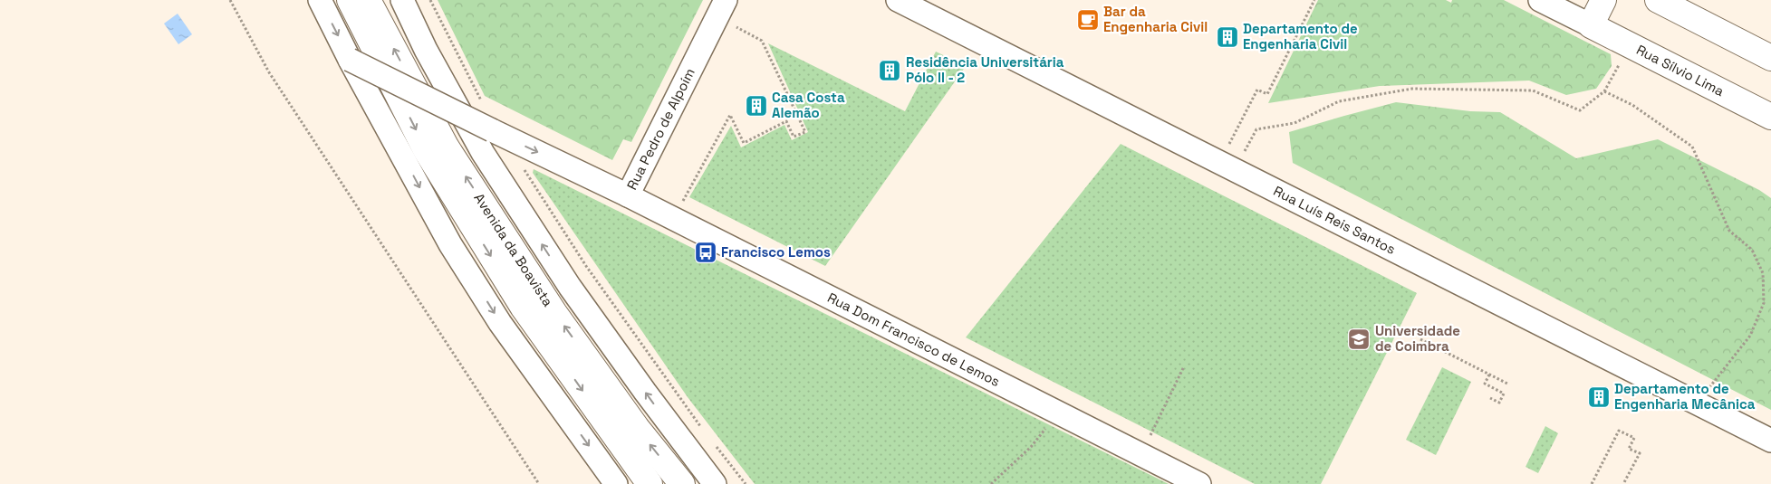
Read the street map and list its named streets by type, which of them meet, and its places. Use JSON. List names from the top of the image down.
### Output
{
  "streets": {
    "main road": ["Rua Sílvio Lima", "Avenida da Boavista"],
    "street": ["Rua Pedro de Alpoím", "Rua Luís Reis Santos", "Rua Dom Francisco de Lemos"]
  },
  "crossings": [
    ["Rua Pedro de Alpoím", "Rua Dom Francisco de Lemos"]
  ],
  "one_way": ["Rua Pedro de Alpoím"],
  "places": {
    "cafe": ["Bar da Engenharia Civil"],
    "building": [
      "Departamento de Engenharia Civil",
      "Residência Universitária Pólo II - 2",
      "Casa Costa Alemão",
      "Departamento de Engenharia Mecânica"
    ],
    "bus stop": ["Francisco Lemos"],
    "school or university": ["Universidade de Coimbra"]
  }
}
